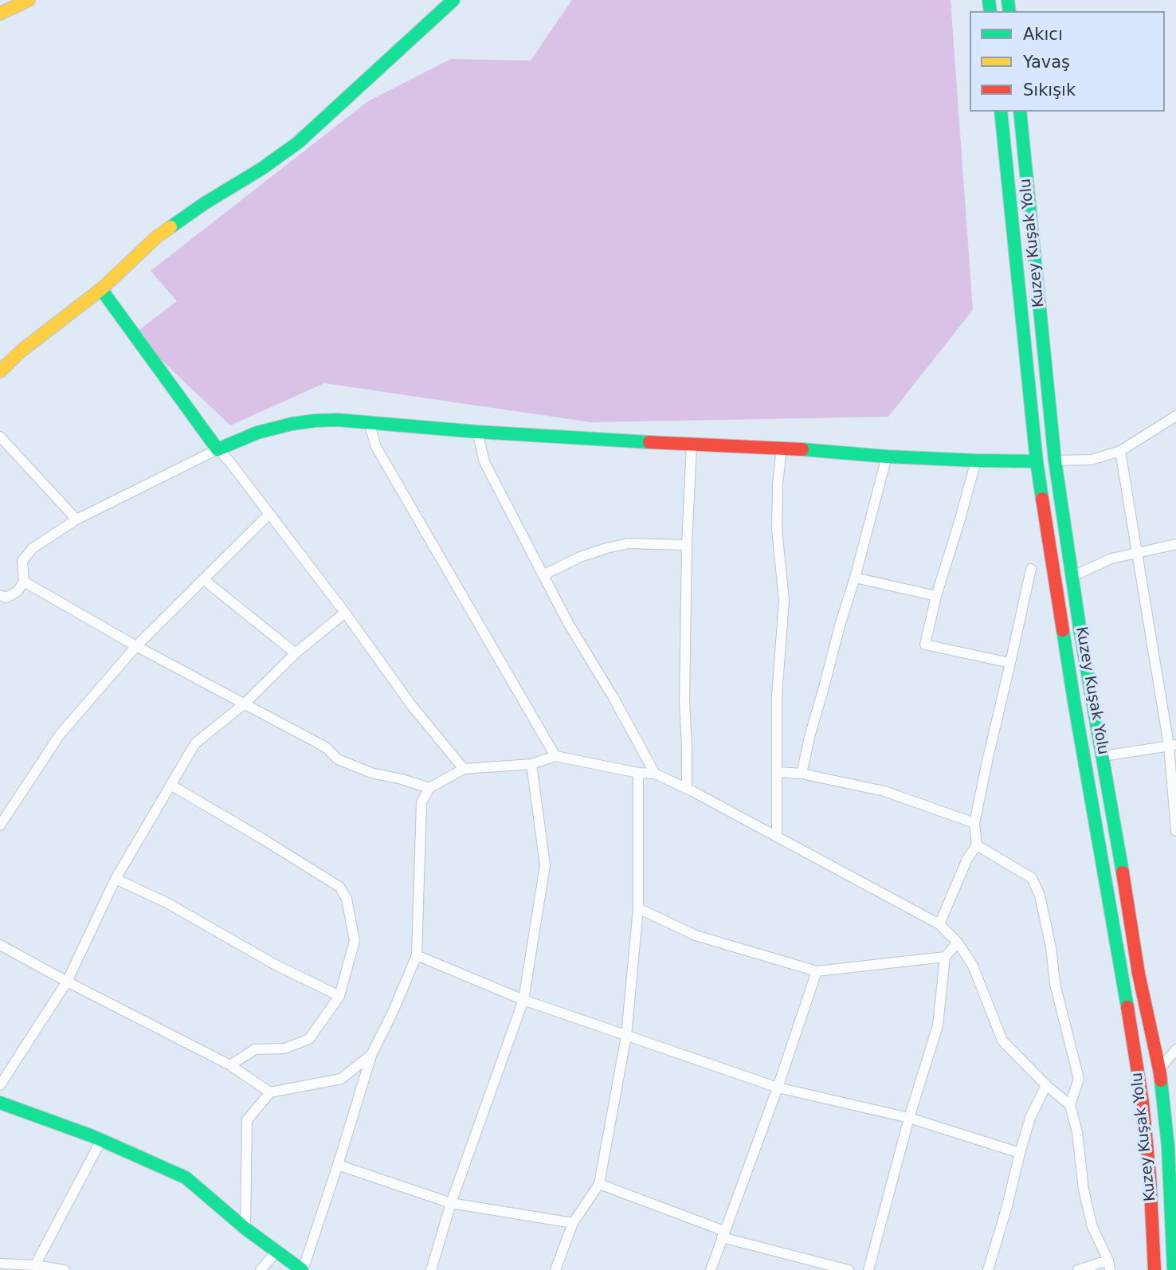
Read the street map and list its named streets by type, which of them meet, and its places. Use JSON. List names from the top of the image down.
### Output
{
  "streets": {
    "main road": ["Kuzey Kuşak Yolu"]
  },
  "legend": ["Akıcı", "Yavaş", "Sıkışık"]
}
